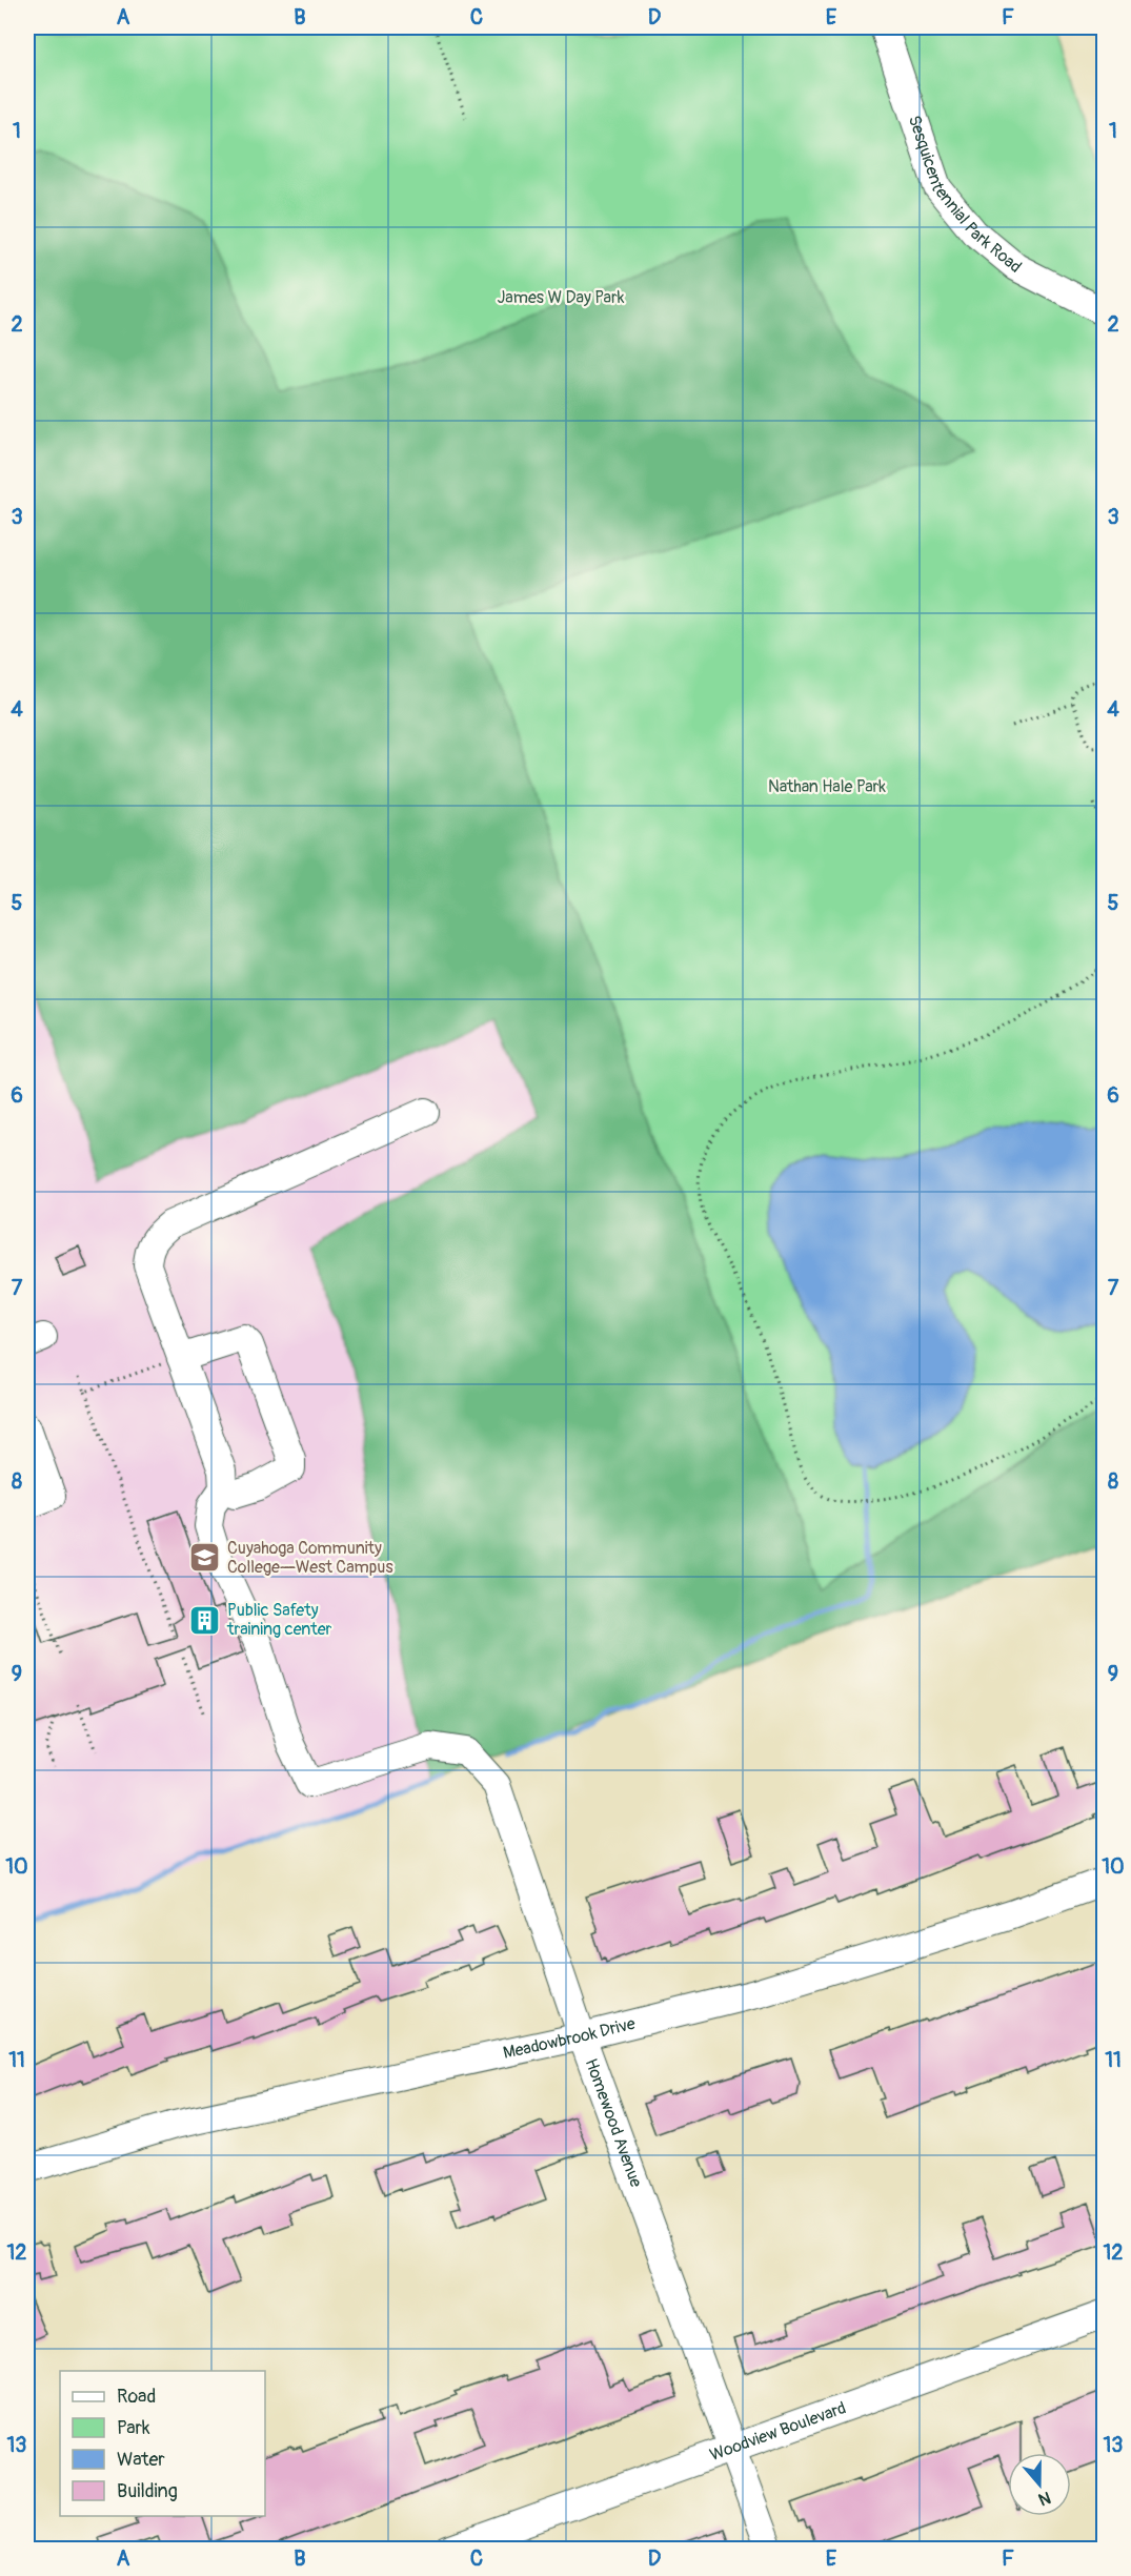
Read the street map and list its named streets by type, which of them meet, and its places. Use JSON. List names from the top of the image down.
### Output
{
  "streets": {
    "street": [
      "Sesquicentennial Park Road",
      "Meadowbrook Drive",
      "Homewood Avenue",
      "Woodview Boulevard"
    ]
  },
  "crossings": [
    ["Meadowbrook Drive", "Homewood Avenue"],
    ["Homewood Avenue", "Woodview Boulevard"]
  ],
  "parks": ["James W Day Park", "Nathan Hale Park"],
  "places": {
    "school or university": ["Cuyahoga Community College—West Campus"],
    "building": ["Public Safety training center"]
  },
  "legend": [
    "Road",
    "Park",
    "Water",
    "Building"
  ],
  "north": "bottom",
  "grid": {
    "columns": [
      "A",
      "B",
      "C",
      "D",
      "E",
      "F"
    ],
    "rows": [
      "1",
      "2",
      "3",
      "4",
      "5",
      "6",
      "7",
      "8",
      "9",
      "10",
      "11",
      "12",
      "13"
    ]
  }
}
